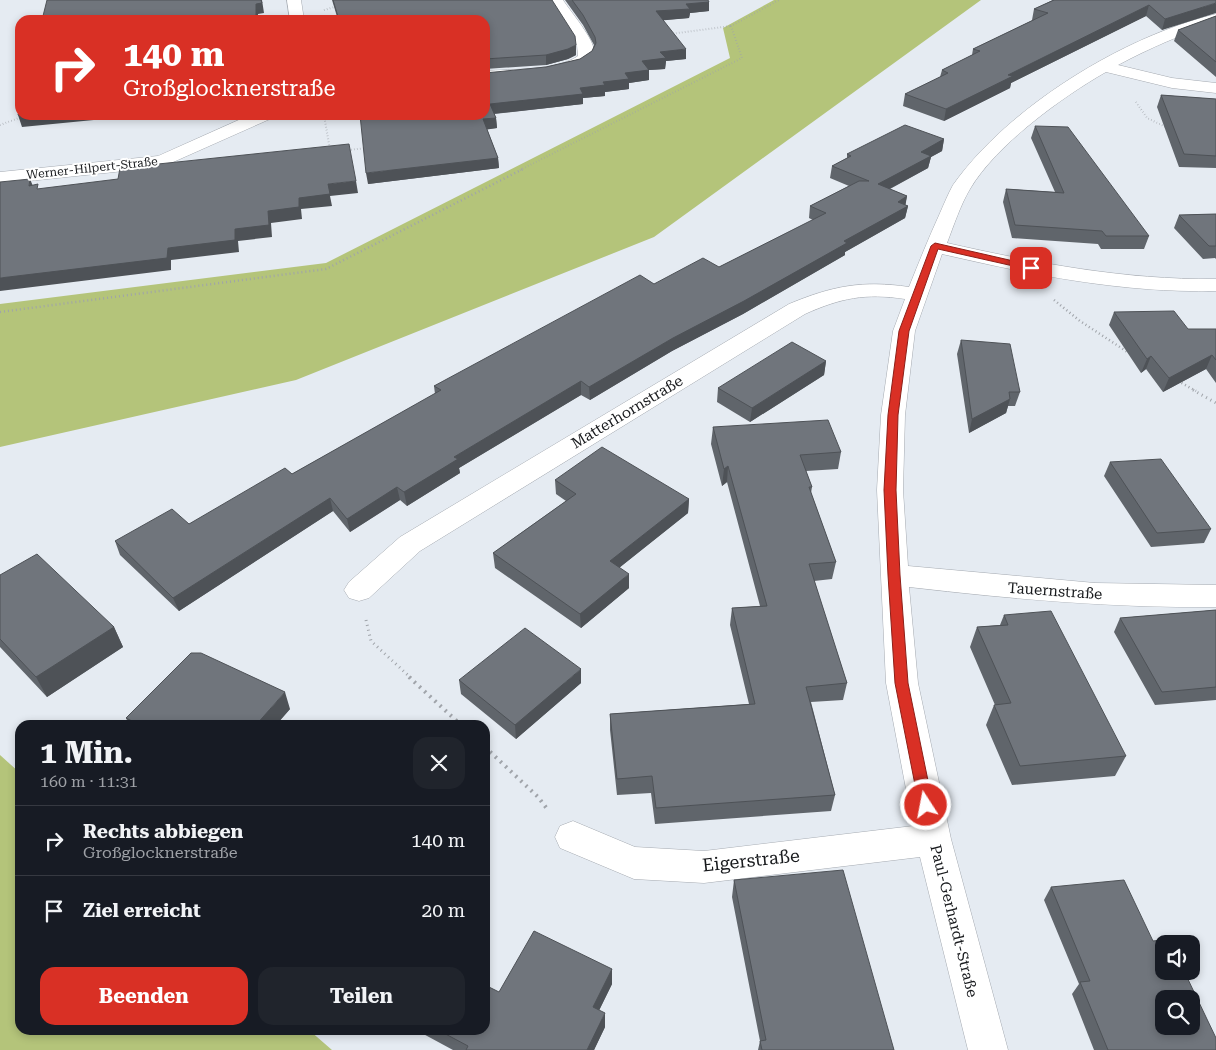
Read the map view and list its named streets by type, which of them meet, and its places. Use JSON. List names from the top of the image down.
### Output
{
  "streets": {
    "street": [
      "Werner-Hilpert-Straße",
      "Matterhornstraße",
      "Tauernstraße",
      "Eigerstraße",
      "Paul-Gerhardt-Straße"
    ]
  },
  "crossings": [
    ["Matterhornstraße", "Paul-Gerhardt-Straße"],
    ["Tauernstraße", "Paul-Gerhardt-Straße"],
    ["Eigerstraße", "Paul-Gerhardt-Straße"]
  ],
  "page": {
    "turn": ["140 m", "Großglocknerstraße"],
    "heading": ["1 Min.", "160 m · 11:31"],
    "list": [
      {
        "name": "Rechts abbiegen",
        "note": "Großglocknerstraße",
        "value": "140 m"
      },
      {
        "name": "Ziel erreicht",
        "value": "20 m"
      }
    ],
    "buttons": ["Beenden", "Teilen"]
  }
}
